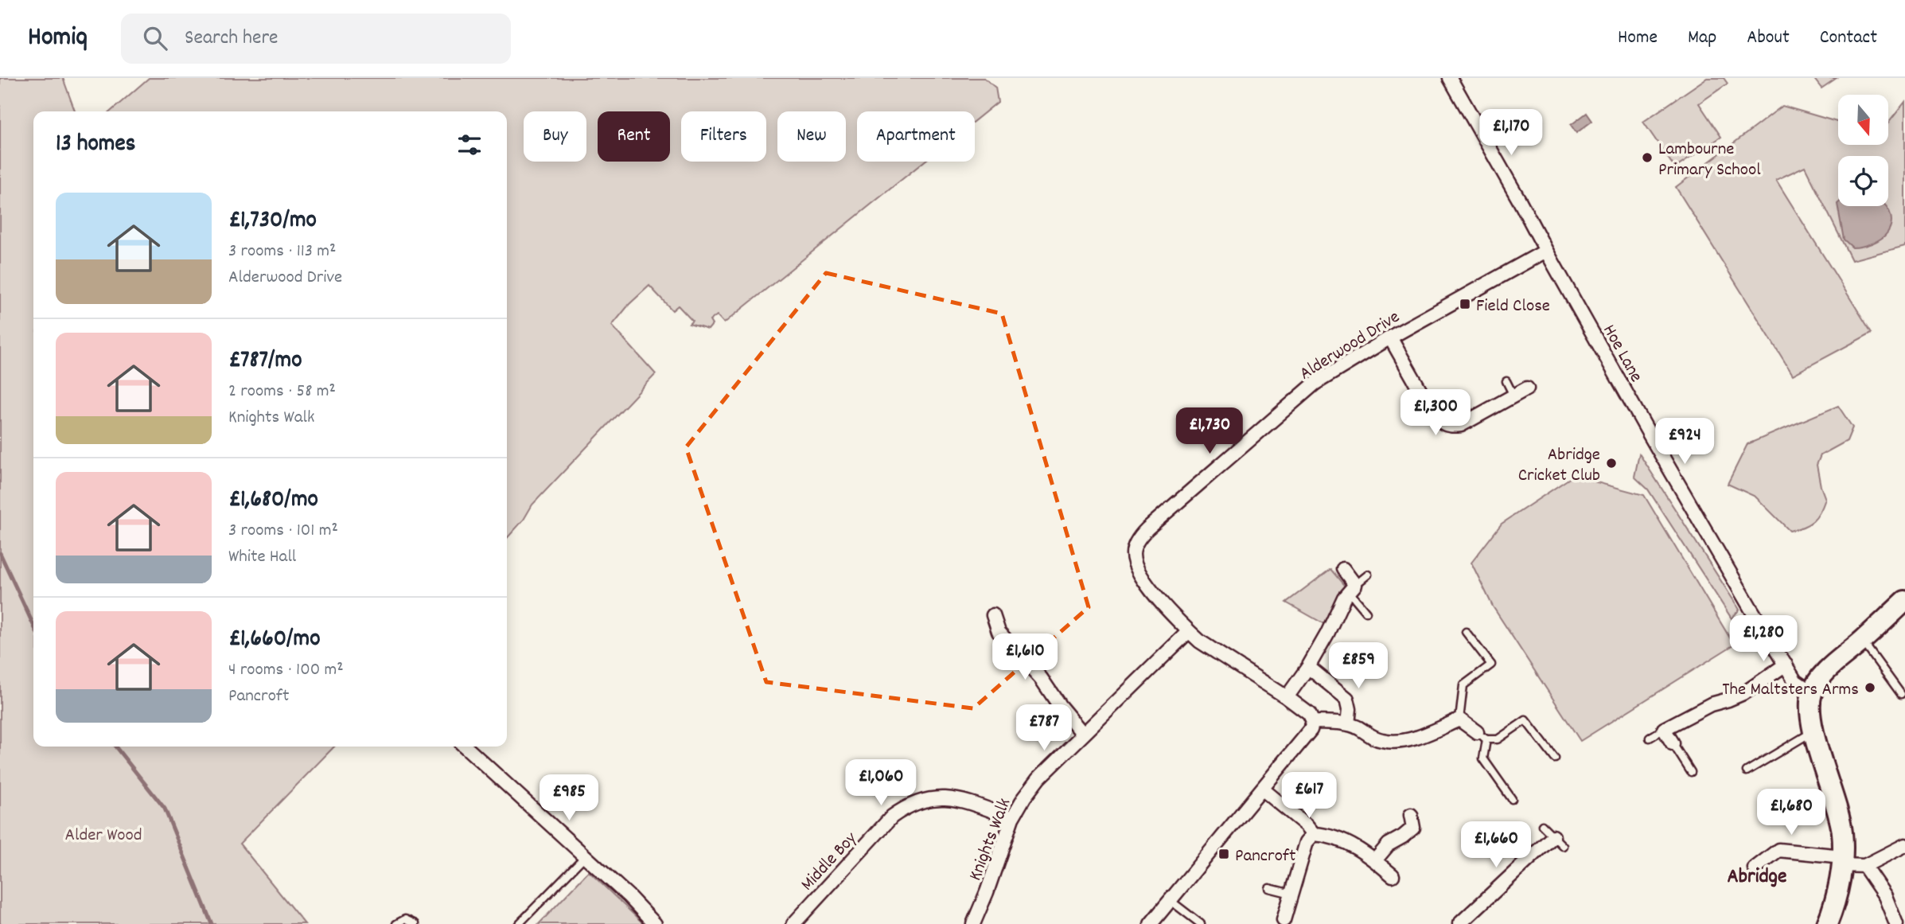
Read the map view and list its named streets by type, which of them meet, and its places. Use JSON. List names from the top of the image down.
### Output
{
  "streets": {
    "street": [
      "Alderwood Drive",
      "Hoe Lane",
      "Knights Walk",
      "Middle Boy"
    ]
  },
  "crossings": [
    ["Alderwood Drive", "Hoe Lane"],
    ["Alderwood Drive", "Knights Walk"],
    ["Knights Walk", "Middle Boy"]
  ],
  "districts": ["Abridge"],
  "parks": ["Alder Wood"],
  "places": {
    "other": ["Lambourne Primary School", "Abridge Cricket Club", "The Maltsters Arms"],
    "transit": ["Field Close", "Pancroft"]
  },
  "north": "bottom",
  "page": {
    "header": "Homiq",
    "search": "Search here",
    "nav": [
      "Home",
      "Map",
      "About",
      "Contact"
    ],
    "price": [
      "£1,170",
      "£1,300",
      "£1,730",
      "£924",
      "£1,280",
      "£1,610",
      "£859",
      "£787",
      "£1,060",
      "£617",
      "£985",
      "£1,680",
      "£1,660"
    ],
    "chip": [
      "Buy",
      "Rent",
      "Filters",
      "New",
      "Apartment"
    ],
    "heading": "13 homes",
    "list": [
      {
        "name": "£1,730/mo",
        "note": "3 rooms · 113 m² · Alderwood Drive"
      },
      {
        "name": "£787/mo",
        "note": "2 rooms · 58 m² · Knights Walk"
      },
      {
        "name": "£1,680/mo",
        "note": "3 rooms · 101 m² · White Hall"
      },
      {
        "name": "£1,660/mo",
        "note": "4 rooms · 100 m² · Pancroft"
      }
    ]
  }
}
